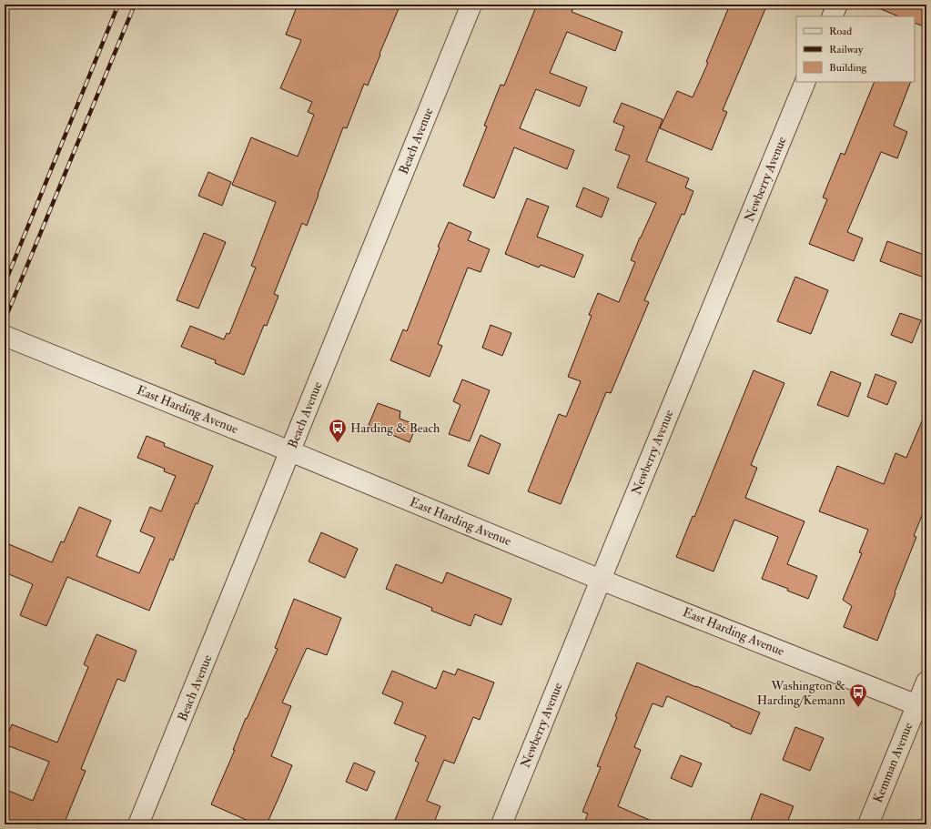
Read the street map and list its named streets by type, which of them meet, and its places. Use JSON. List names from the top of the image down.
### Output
{
  "streets": {
    "street": [
      "Beach Avenue",
      "Newberry Avenue",
      "East Harding Avenue",
      "Kemman Avenue"
    ]
  },
  "crossings": [
    ["Beach Avenue", "East Harding Avenue"],
    ["Newberry Avenue", "East Harding Avenue"],
    ["East Harding Avenue", "Kemman Avenue"]
  ],
  "places": {
    "bus stop": ["Harding & Beach", "Washington & Harding/Kemann"]
  },
  "legend": ["Road", "Railway", "Building"]
}
